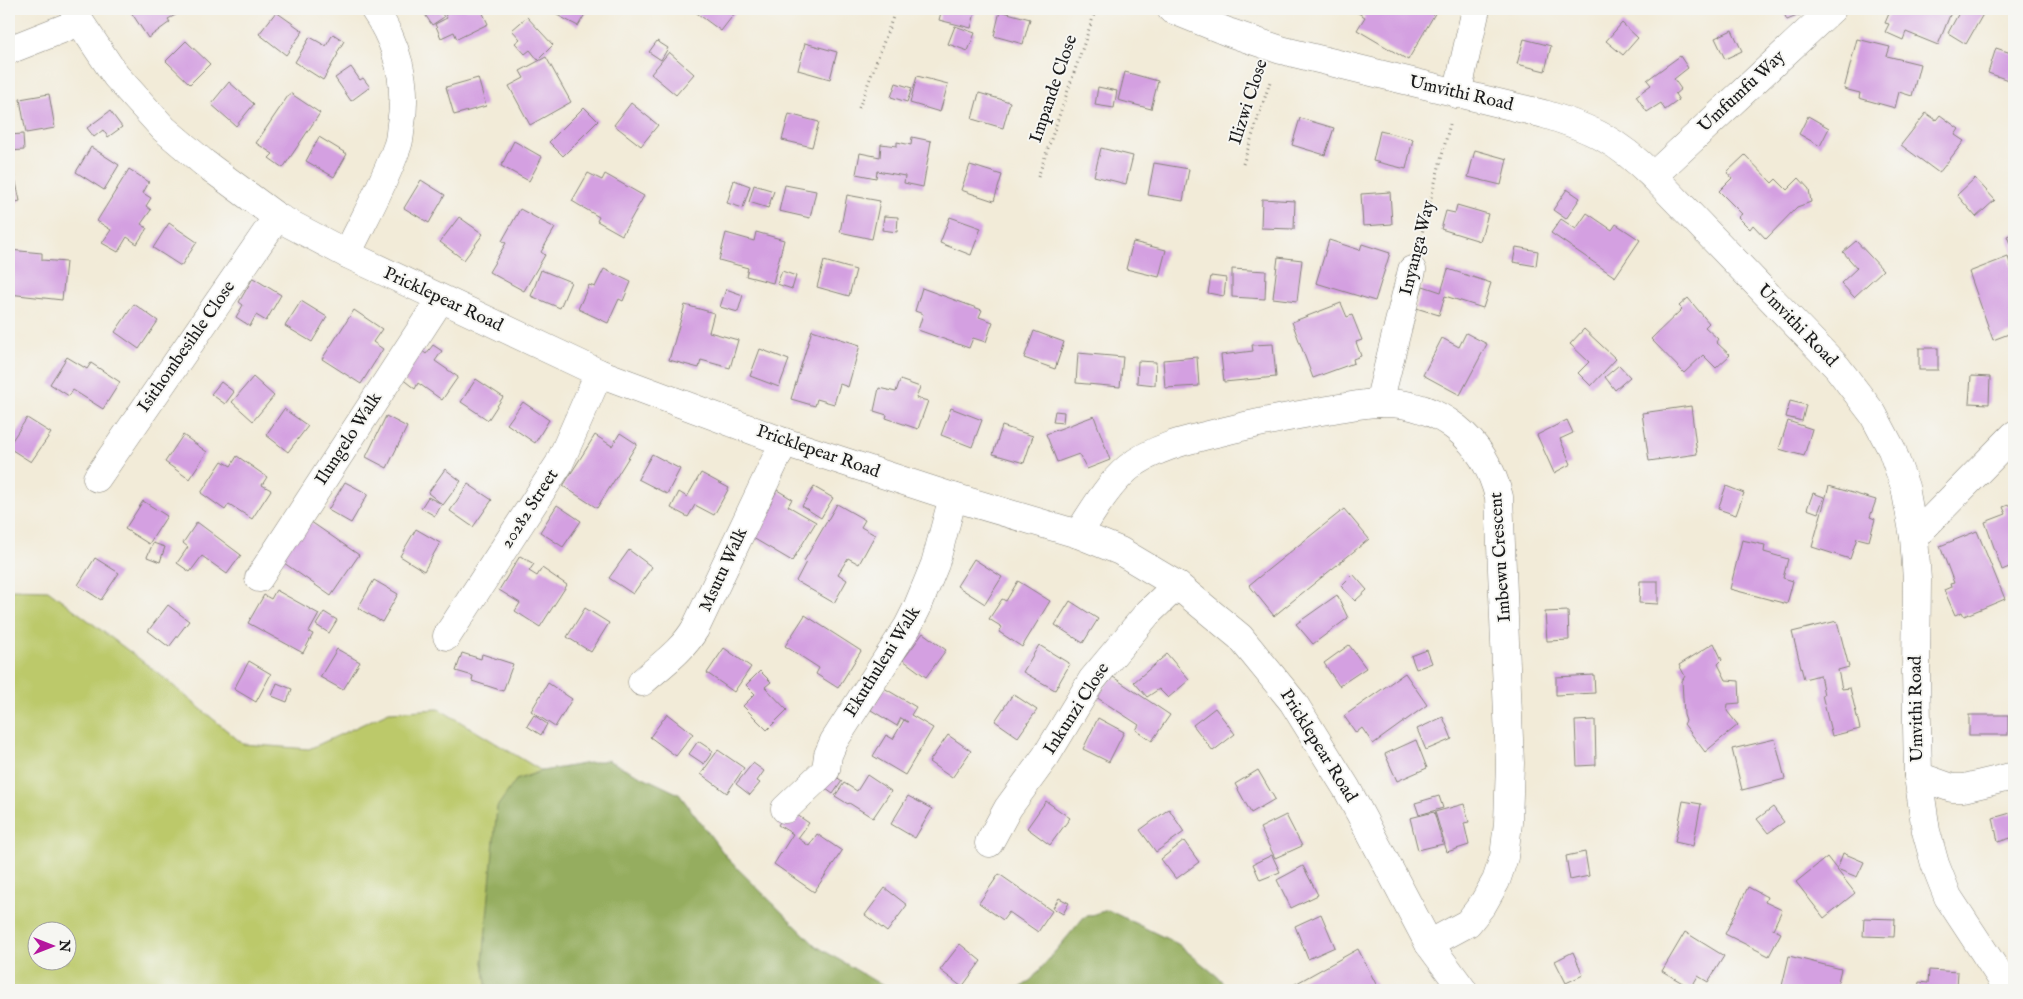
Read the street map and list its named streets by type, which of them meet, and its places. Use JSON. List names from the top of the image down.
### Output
{
  "streets": {
    "street": [
      "Umfumfu Way",
      "Umvithi Road",
      "Inyanga Way",
      "Pricklepear Road",
      "Isithombesihle Close",
      "Ilungelo Walk",
      "20282 Street",
      "Imbewu Crescent",
      "Msutu Walk",
      "Ekuthuleni Walk",
      "Inkunzi Close"
    ],
    "path": ["Impande Close", "Ilizwi Close"]
  },
  "crossings": [
    ["Umfumfu Way", "Umvithi Road"],
    ["Umvithi Road", "Ilizwi Close"],
    ["Umvithi Road", "Inyanga Way"],
    ["Inyanga Way", "Imbewu Crescent"],
    ["Pricklepear Road", "Isithombesihle Close"],
    ["Pricklepear Road", "Ilungelo Walk"],
    ["Pricklepear Road", "20282 Street"],
    ["Pricklepear Road", "Imbewu Crescent"],
    ["Pricklepear Road", "Msutu Walk"],
    ["Pricklepear Road", "Ekuthuleni Walk"],
    ["Pricklepear Road", "Inkunzi Close"]
  ],
  "north": "right"
}
